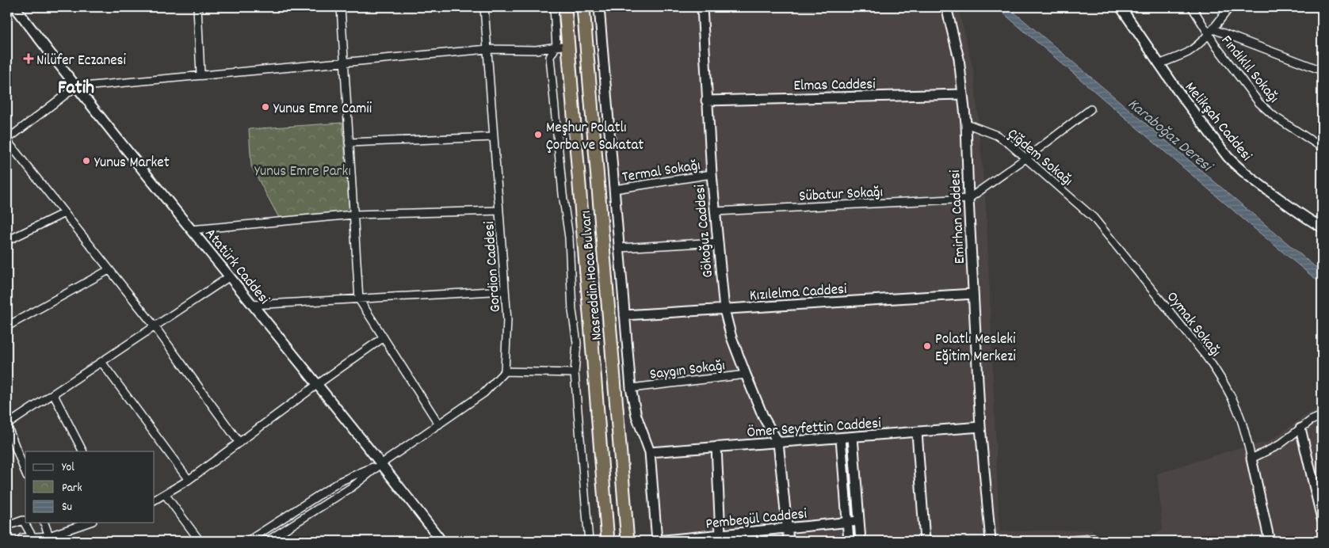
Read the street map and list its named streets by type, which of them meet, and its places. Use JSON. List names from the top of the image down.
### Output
{
  "streets": {
    "highway": ["Nasreddin Hoca Bulvarı"],
    "street": [
      "Fındıklıl Sokağı",
      "Elmas Caddesi",
      "Melikşah Caddesi",
      "Çiğdem Sokağı",
      "Termal Sokağı",
      "Sübatur Sokağı",
      "Emirhan Caddesi",
      "Gökoğuz Caddesi",
      "Atatürk Caddesi",
      "Gordion Caddesi",
      "Kızılelma Caddesi",
      "Oymak Sokağı",
      "Saygın Sokağı",
      "Ömer Seyfettin Caddesi",
      "Pembegül Caddesi"
    ]
  },
  "crossings": [
    ["Elmas Caddesi", "Emirhan Caddesi"],
    ["Elmas Caddesi", "Gökoğuz Caddesi"],
    ["Çiğdem Sokağı", "Emirhan Caddesi"],
    ["Çiğdem Sokağı", "Oymak Sokağı"],
    ["Termal Sokağı", "Gökoğuz Caddesi"],
    ["Sübatur Sokağı", "Emirhan Caddesi"],
    ["Sübatur Sokağı", "Gökoğuz Caddesi"],
    ["Emirhan Caddesi", "Kızılelma Caddesi"],
    ["Emirhan Caddesi", "Ömer Seyfettin Caddesi"],
    ["Gökoğuz Caddesi", "Kızılelma Caddesi"],
    ["Gökoğuz Caddesi", "Saygın Sokağı"],
    ["Gökoğuz Caddesi", "Ömer Seyfettin Caddesi"]
  ],
  "districts": ["Fatih"],
  "water": ["Karaboğaz Deresi"],
  "parks": ["Yunus Emre Parkı"],
  "places": {
    "health": ["Nilüfer Eczanesi"],
    "other": [
      "Yunus Emre Camii",
      "Meşhur Polatlı Çorba ve Sakatat",
      "Yunus Market",
      "Polatlı Mesleki Eğitim Merkezi"
    ]
  },
  "legend": ["Yol", "Park", "Su"]
}
